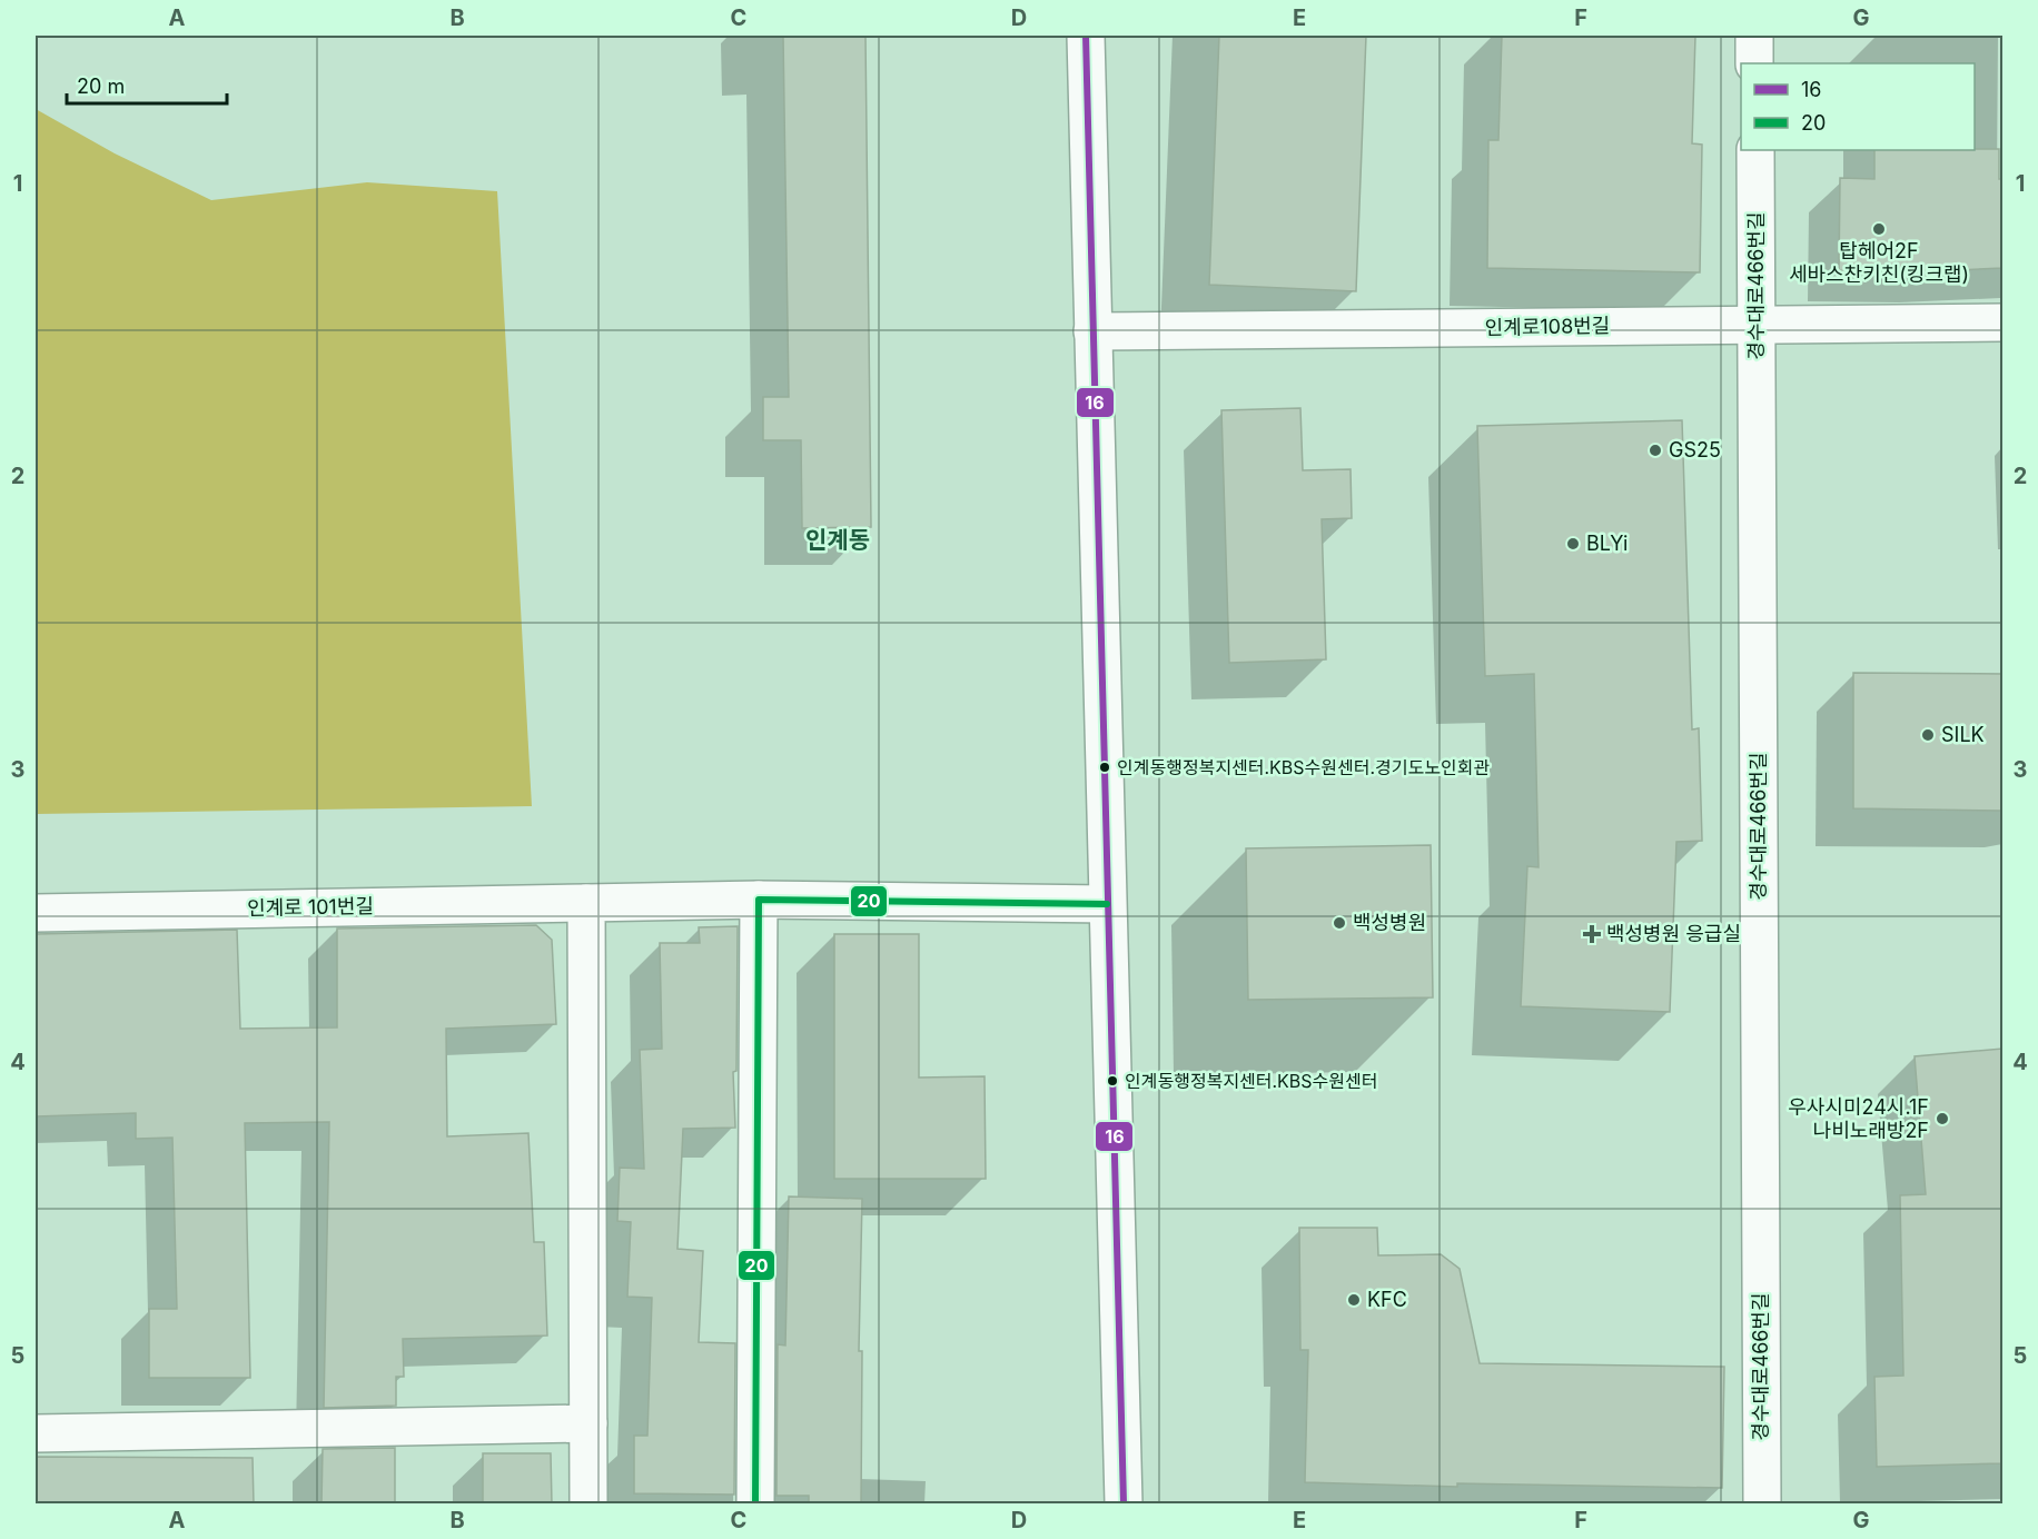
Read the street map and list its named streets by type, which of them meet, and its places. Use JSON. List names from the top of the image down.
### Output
{
  "streets": {
    "street": ["경수대로466번길", "인계로108번길", "인계로 101번길"]
  },
  "crossings": [
    ["경수대로466번길", "인계로108번길"]
  ],
  "districts": ["인계동"],
  "places": {
    "other": [
      "탑헤어2F 세바스찬키친(킹크랩)",
      "GS25",
      "BLYi",
      "SILK",
      "인계동행정복지센터.KBS수원센터.경기도노인회관",
      "백성병원",
      "인계동행정복지센터.KBS수원센터",
      "우사시미24시.1F 나비노래방2F",
      "KFC"
    ],
    "health": ["백성병원 응급실"]
  },
  "lines": ["transit line 16", "transit line 20"],
  "legend": ["16", "20"],
  "scale_bar": "20 m",
  "grid": {
    "columns": [
      "A",
      "B",
      "C",
      "D",
      "E",
      "F",
      "G"
    ],
    "rows": [
      "1",
      "2",
      "3",
      "4",
      "5"
    ]
  }
}
